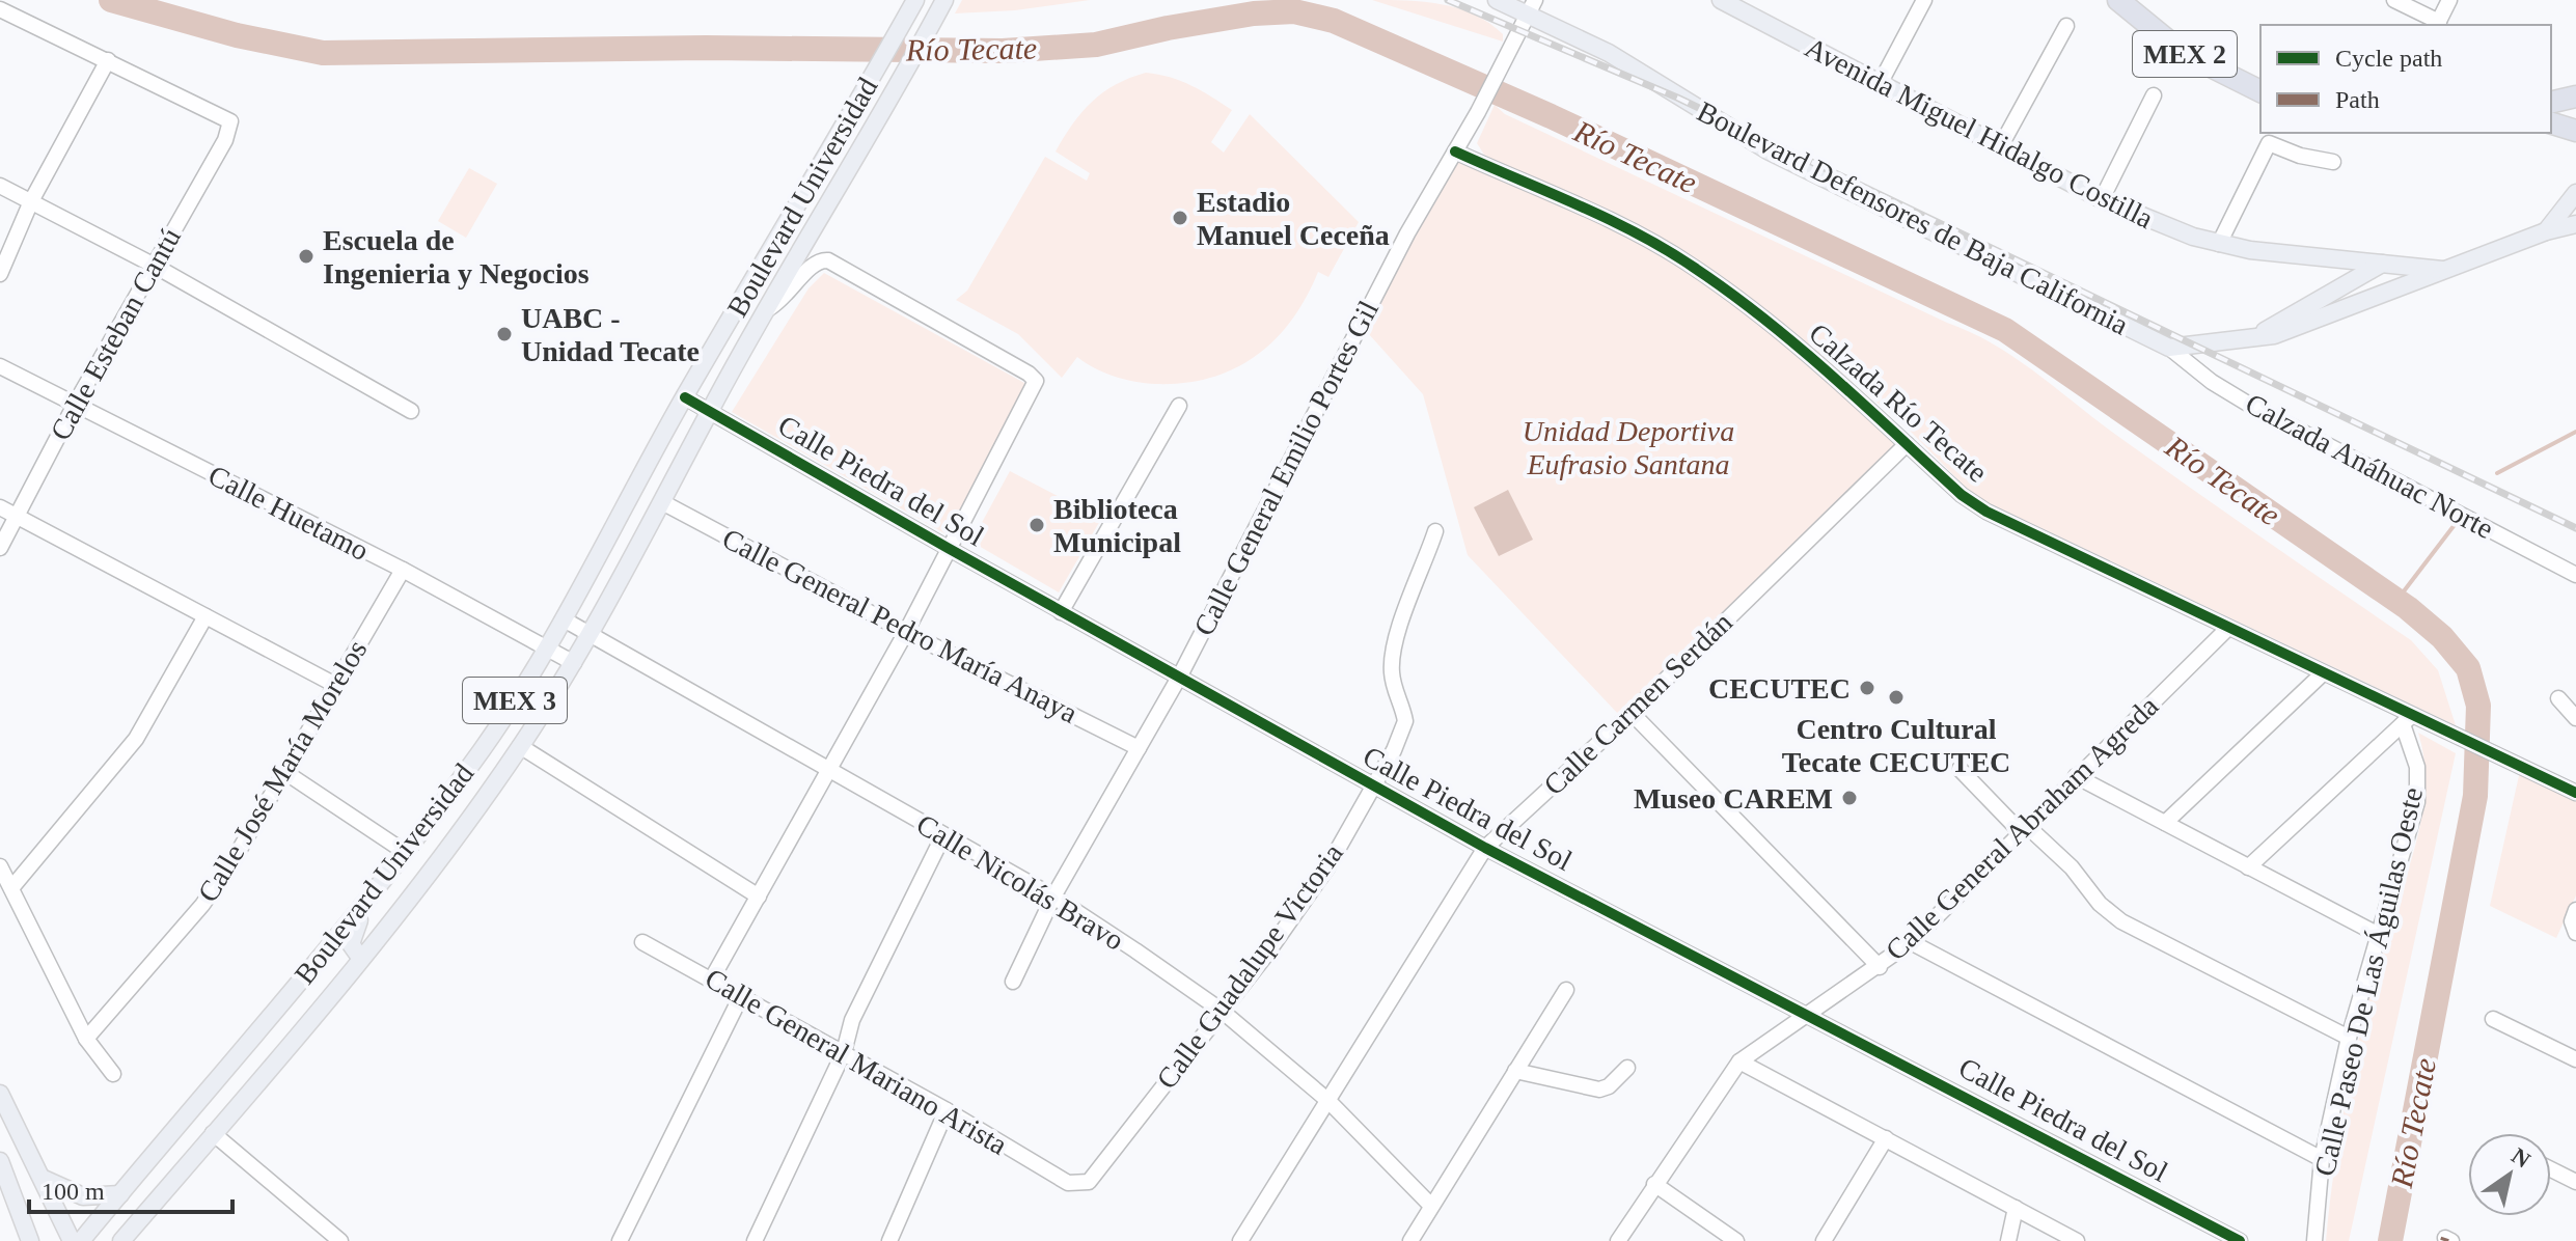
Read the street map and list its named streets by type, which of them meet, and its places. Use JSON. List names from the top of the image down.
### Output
{
  "streets": {
    "highway": ["MEX 2"],
    "main road": [
      "Avenida Miguel Hidalgo Costilla",
      "Boulevard Universidad",
      "Boulevard Defensores de Baja California",
      "MEX 3"
    ],
    "street": [
      "Calle Esteban Cantú",
      "Calzada Río Tecate",
      "Calzada Anáhuac Norte",
      "Calle General Emilio Portes Gil",
      "Calle Piedra del Sol",
      "Calle Huetamo",
      "Calle General Pedro María Anaya",
      "Calle Carmen Serdán",
      "Calle José María Morelos",
      "Calle General Abraham Agreda",
      "Calle Nicolás Bravo",
      "Calle Guadalupe Victoria",
      "Calle Paseo De Las Águilas Oeste",
      "Calle General Mariano Arista"
    ]
  },
  "crossings": [
    ["Avenida Miguel Hidalgo Costilla", "Boulevard Defensores de Baja California"],
    ["Boulevard Universidad", "Calle Piedra del Sol"],
    ["Boulevard Universidad", "Calle Huetamo"],
    ["Boulevard Universidad", "Calle General Pedro María Anaya"],
    ["Boulevard Universidad", "Calle Nicolás Bravo"],
    ["Boulevard Defensores de Baja California", "Calzada Anáhuac Norte"],
    ["Boulevard Defensores de Baja California", "Calle General Emilio Portes Gil"],
    ["Calle Esteban Cantú", "Calle Huetamo"],
    ["Calzada Río Tecate", "Calle General Emilio Portes Gil"],
    ["Calzada Río Tecate", "Calle Carmen Serdán"],
    ["Calzada Río Tecate", "Calle General Abraham Agreda"],
    ["Calzada Río Tecate", "Calle Paseo De Las Águilas Oeste"],
    ["Calle General Emilio Portes Gil", "Calle Piedra del Sol"],
    ["Calle General Emilio Portes Gil", "Calle General Pedro María Anaya"],
    ["Calle General Emilio Portes Gil", "Calle Nicolás Bravo"],
    ["Calle Piedra del Sol", "Calle Carmen Serdán"],
    ["Calle Piedra del Sol", "Calle General Abraham Agreda"],
    ["Calle Piedra del Sol", "Calle Guadalupe Victoria"],
    ["Calle Huetamo", "Calle José María Morelos"],
    ["Calle Carmen Serdán", "Calle Nicolás Bravo"],
    ["Calle Nicolás Bravo", "Calle Guadalupe Victoria"],
    ["Calle Guadalupe Victoria", "Calle General Mariano Arista"]
  ],
  "water": ["Río Tecate"],
  "parks": ["Unidad Deportiva Eufrasio Santana"],
  "places": [
    "Estadio Manuel Ceceña",
    "Escuela de Ingenieria y Negocios",
    "UABC - Unidad Tecate",
    "Biblioteca Municipal",
    "CECUTEC",
    "Centro Cultural Tecate CECUTEC",
    "Museo CAREM"
  ],
  "legend": ["Cycle path", "Path"],
  "scale_bar": "100 m",
  "north": "top right"
}
